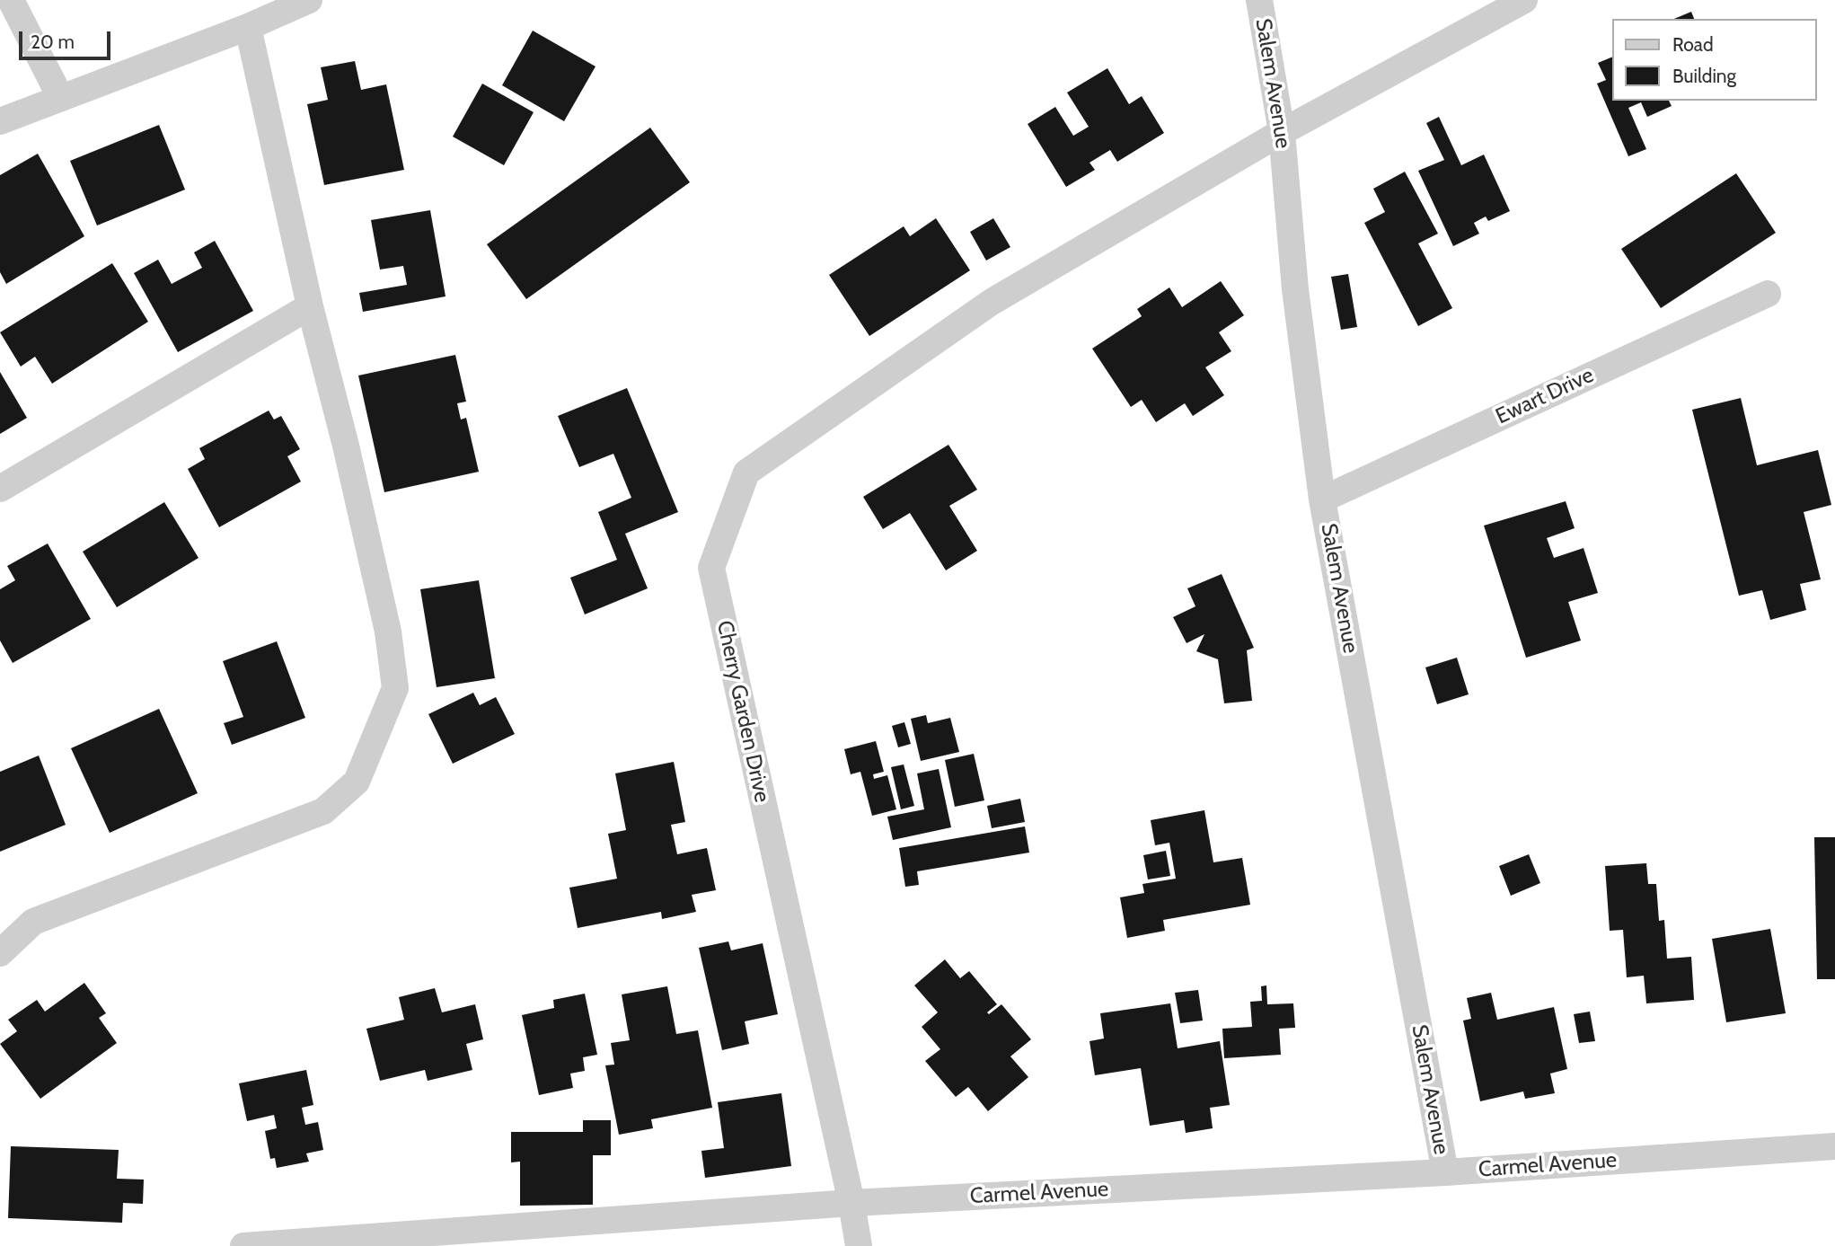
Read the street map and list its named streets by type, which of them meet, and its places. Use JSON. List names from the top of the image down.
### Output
{
  "streets": {
    "street": [
      "Salem Avenue",
      "Ewart Drive",
      "Cherry Garden Drive",
      "Carmel Avenue"
    ]
  },
  "crossings": [
    ["Salem Avenue", "Ewart Drive"],
    ["Salem Avenue", "Cherry Garden Drive"],
    ["Salem Avenue", "Carmel Avenue"],
    ["Cherry Garden Drive", "Carmel Avenue"]
  ],
  "legend": ["Road", "Building"],
  "scale_bar": "20 m"
}
